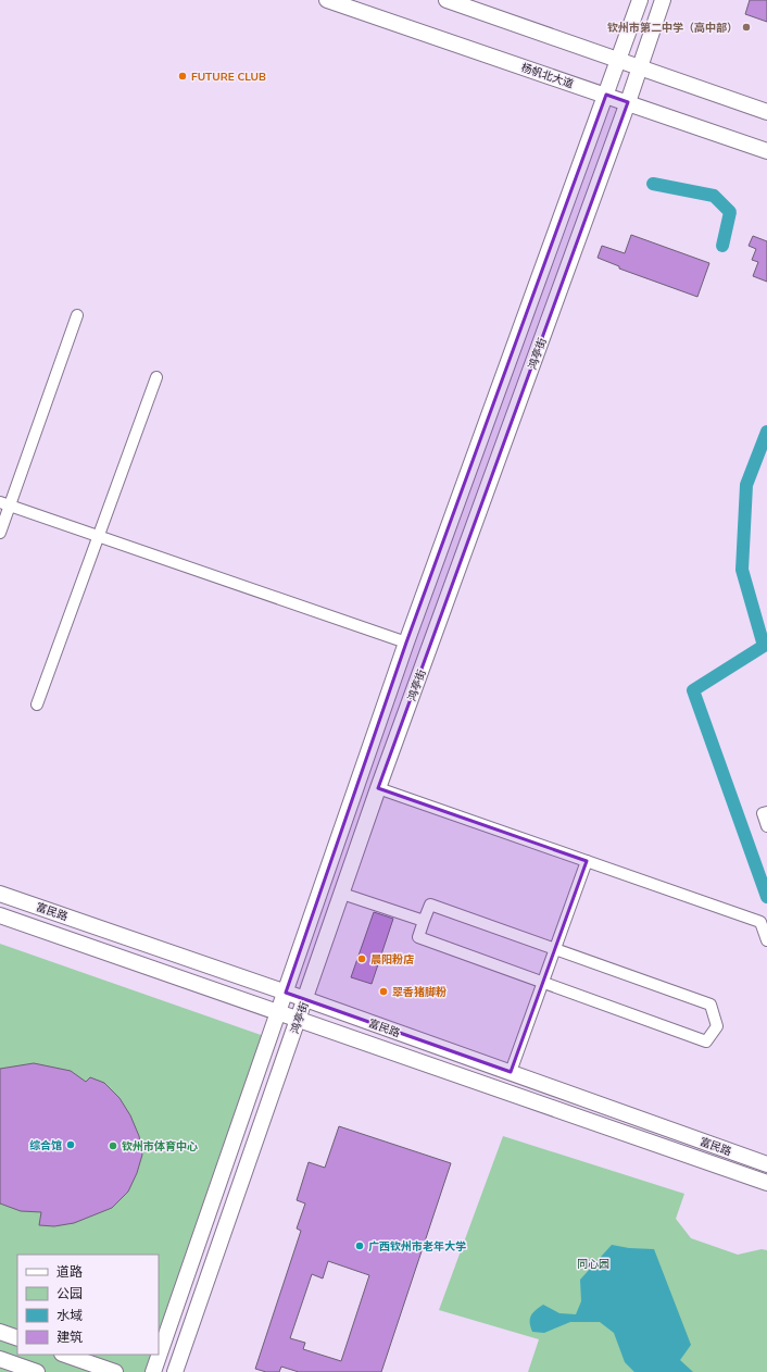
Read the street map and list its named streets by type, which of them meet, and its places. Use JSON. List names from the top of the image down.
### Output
{
  "streets": {
    "street": ["杨帆北大道", "鸿亭街", "富民路"]
  },
  "crossings": [
    ["杨帆北大道", "鸿亭街"],
    ["鸿亭街", "富民路"]
  ],
  "parks": ["同心园"],
  "places": [
    "钦州市第二中学（高中部）",
    "FUTURE CLUB",
    "晨阳粉店",
    "翠香猪脚粉",
    "综合馆",
    "钦州市体育中心",
    "广西钦州市老年大学"
  ],
  "legend": [
    "道路",
    "公园",
    "水域",
    "建筑"
  ]
}
